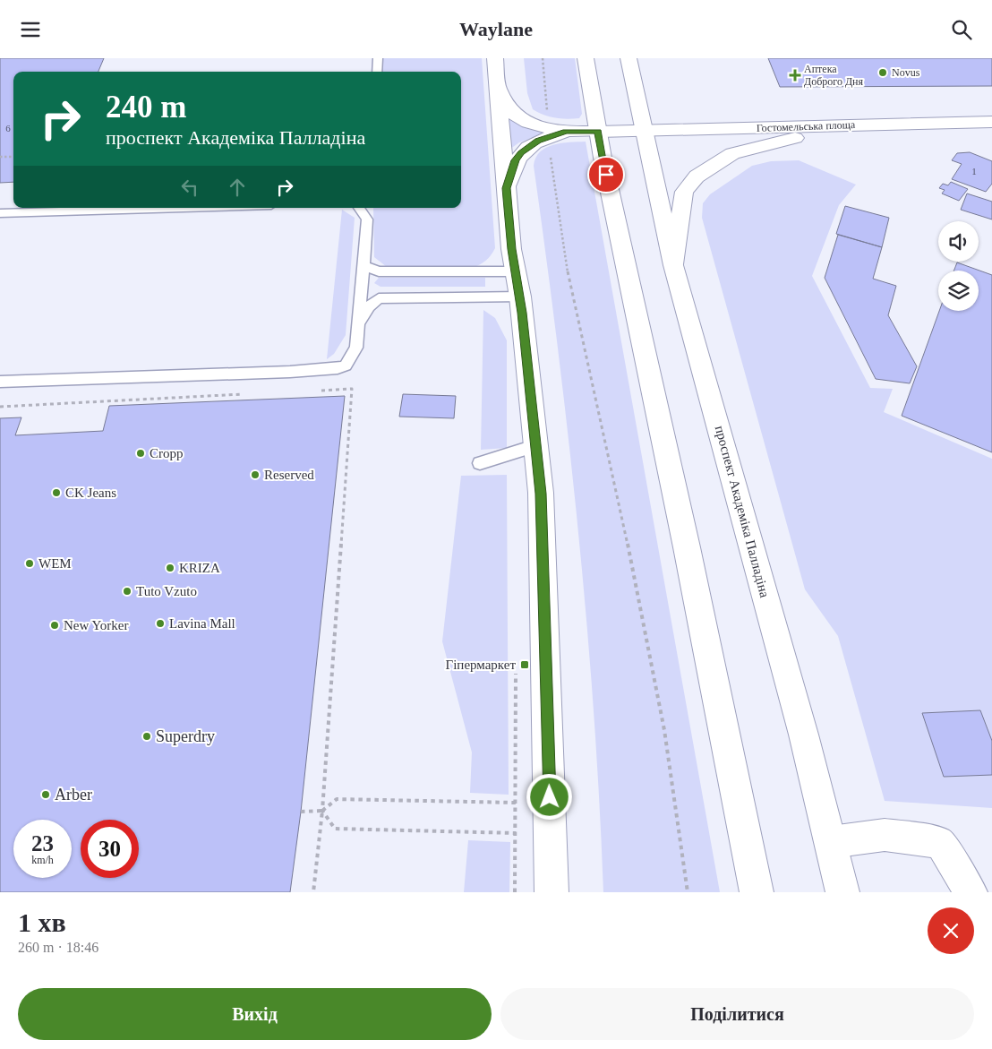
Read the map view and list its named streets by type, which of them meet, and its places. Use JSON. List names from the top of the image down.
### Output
{
  "streets": {
    "main road": ["Гостомельська площа", "проспект Академіка Палладіна"]
  },
  "crossings": [
    ["Гостомельська площа", "проспект Академіка Палладіна"]
  ],
  "places": {
    "other": [
      "Novus",
      "Cropp",
      "Reserved",
      "CK Jeans",
      "WEM",
      "KRIZA",
      "Tuto Vzuto",
      "Lavina Mall",
      "New Yorker",
      "Superdry",
      "Arber"
    ],
    "health": ["Аптека Доброго Дня"],
    "transit": ["Гіпермаркет"]
  },
  "house_numbers": ["6", "1"],
  "page": {
    "header": "Waylane",
    "turn": ["240 m", "проспект Академіка Палладіна"],
    "speed": "23 km/h",
    "limit": "30",
    "heading": ["1 хв", "260 m · 18:46"],
    "buttons": ["Вихід", "Поділитися"]
  }
}
